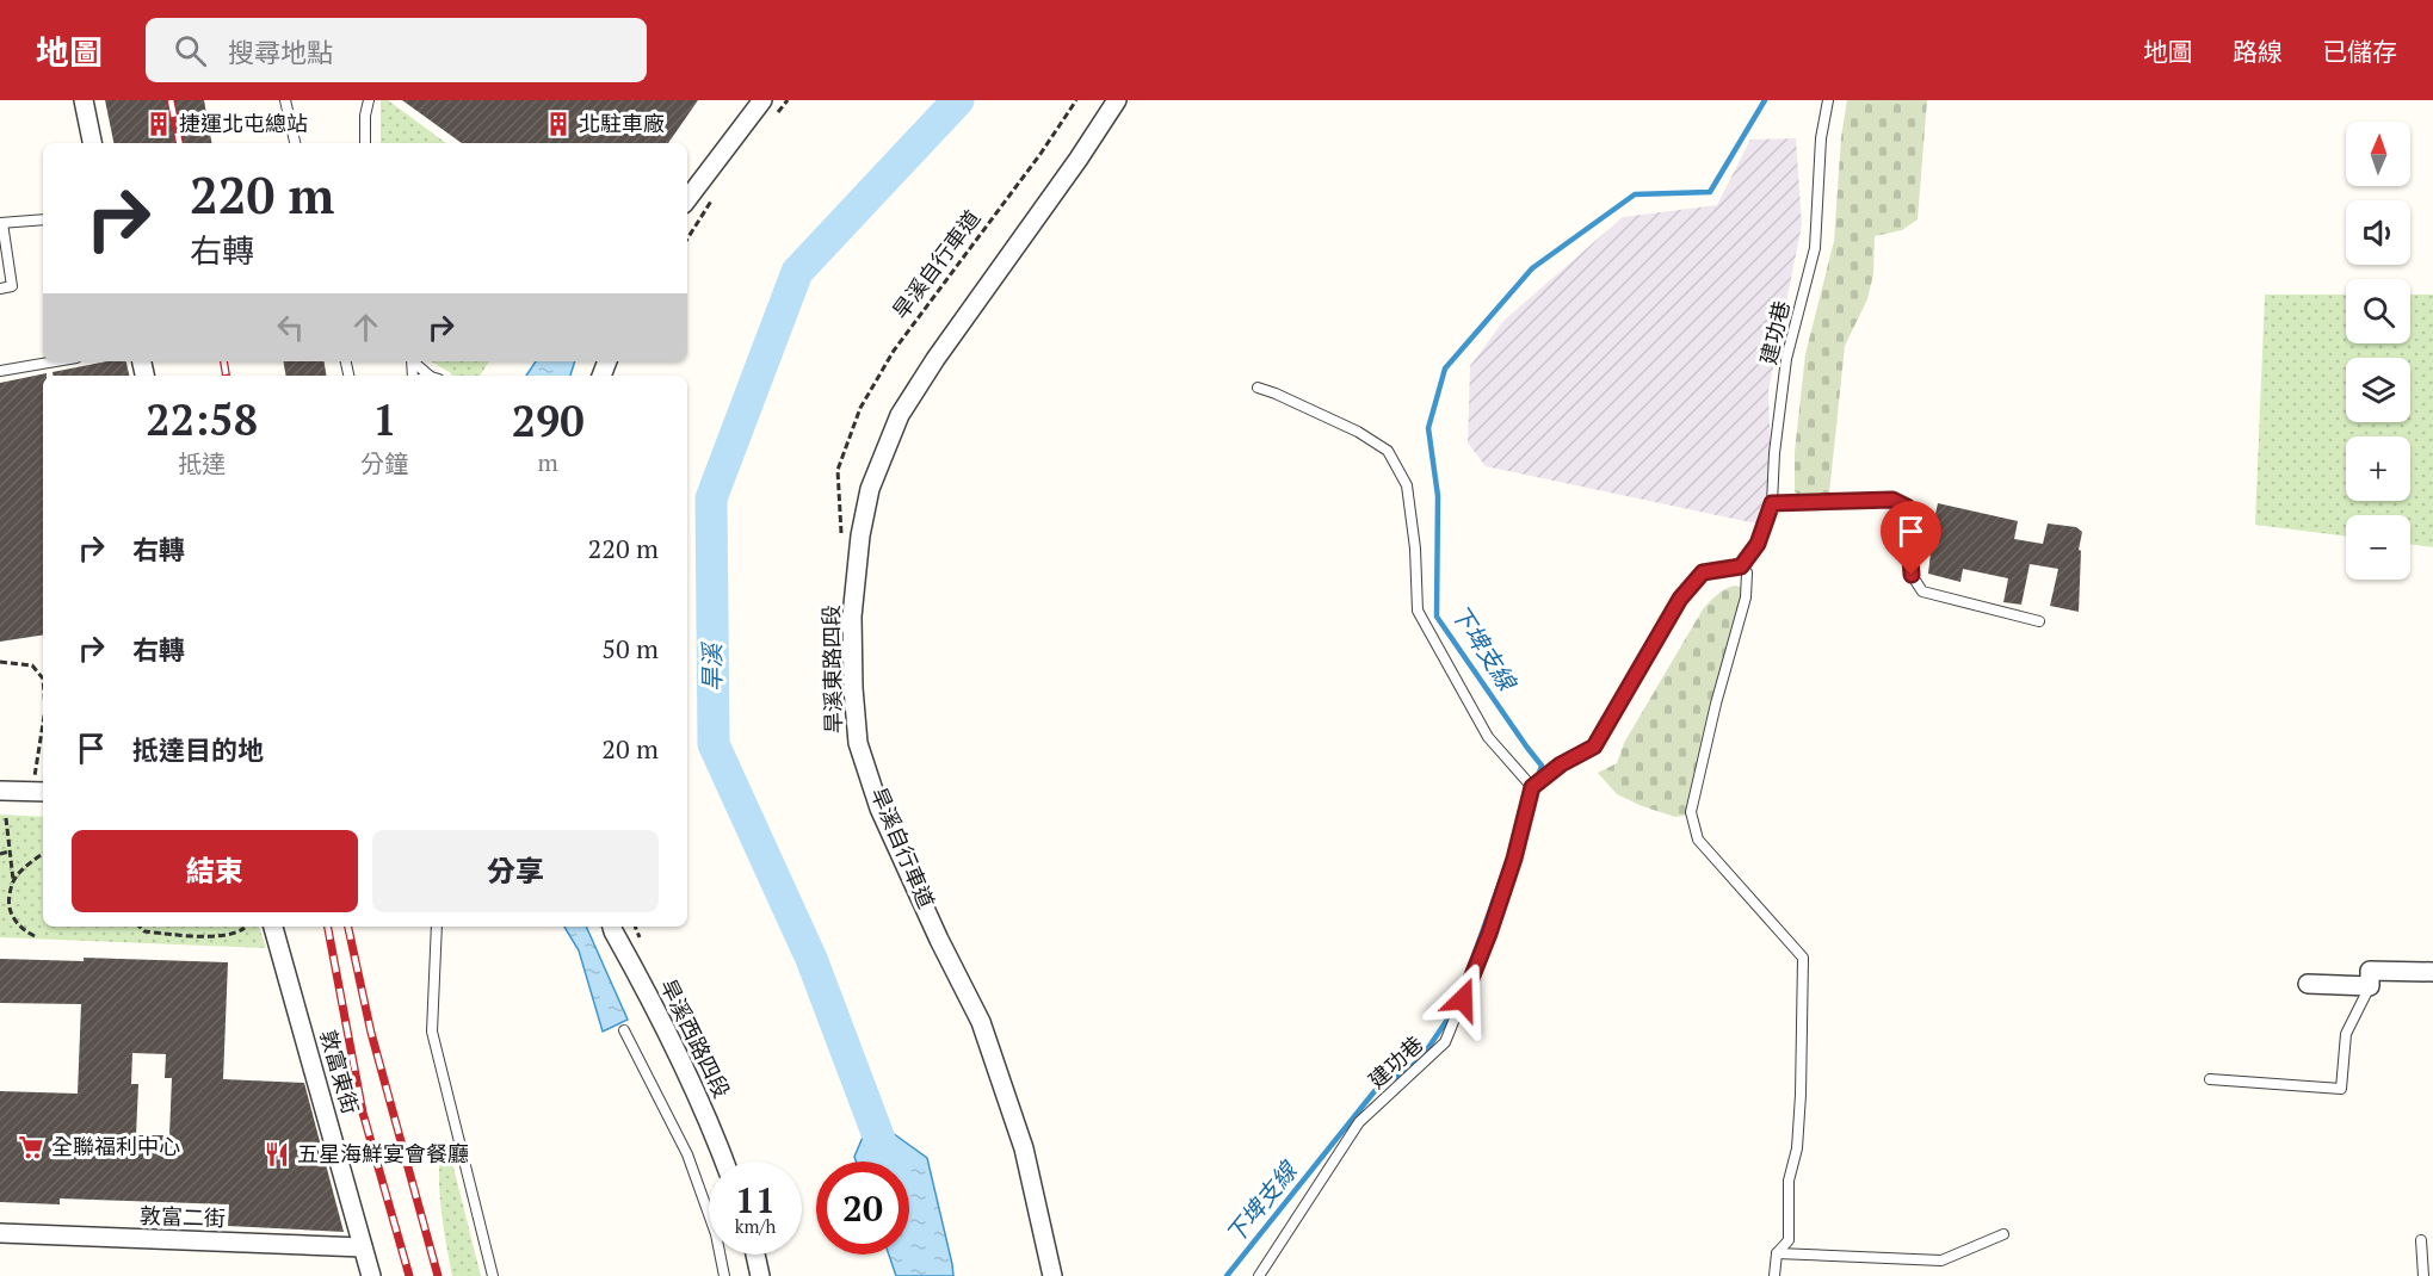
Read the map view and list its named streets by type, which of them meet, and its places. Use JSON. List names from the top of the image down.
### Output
{
  "streets": {
    "street": [
      "旱溪東路四段",
      "旱溪西路四段",
      "敦富東街",
      "敦富二街"
    ],
    "lane": ["建功巷"],
    "path": ["旱溪自行車道"]
  },
  "crossings": [
    ["敦富東街", "敦富二街"]
  ],
  "water": ["下埤支線", "旱溪"],
  "places": {
    "building": ["捷運北屯總站", "北駐車廠"],
    "supermarket": ["全聯福利中心"],
    "restaurant": ["五星海鮮宴會餐廳"]
  },
  "north": "top",
  "page": {
    "header": "地圖",
    "search": "搜尋地點",
    "nav": ["地圖", "路線", "已儲存"],
    "map_buttons": ["+", "−"],
    "turn": ["220 m", "右轉"],
    "eta": [
      "22:58",
      "抵達",
      "1",
      "分鐘",
      "290",
      "m"
    ],
    "list": [
      {
        "name": "右轉",
        "value": "220 m"
      },
      {
        "name": "右轉",
        "value": "50 m"
      },
      {
        "name": "抵達目的地",
        "value": "20 m"
      }
    ],
    "buttons": ["結束", "分享"],
    "speed": "11 km/h",
    "limit": "20"
  }
}
